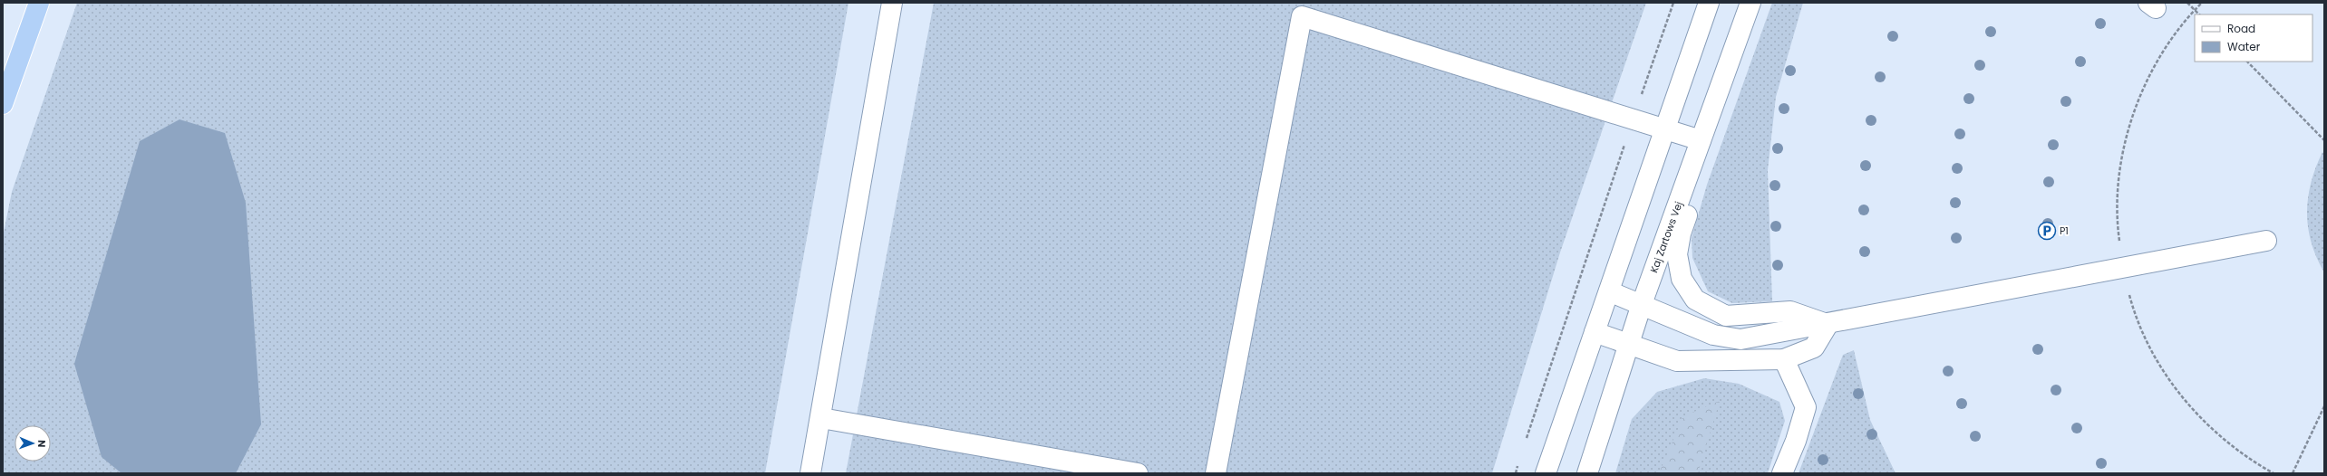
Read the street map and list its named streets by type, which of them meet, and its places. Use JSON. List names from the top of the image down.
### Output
{
  "streets": {
    "street": ["Kaj Zartows Vej"]
  },
  "places": {
    "parking": ["P1"]
  },
  "legend": ["Road", "Water"],
  "north": "right"
}
